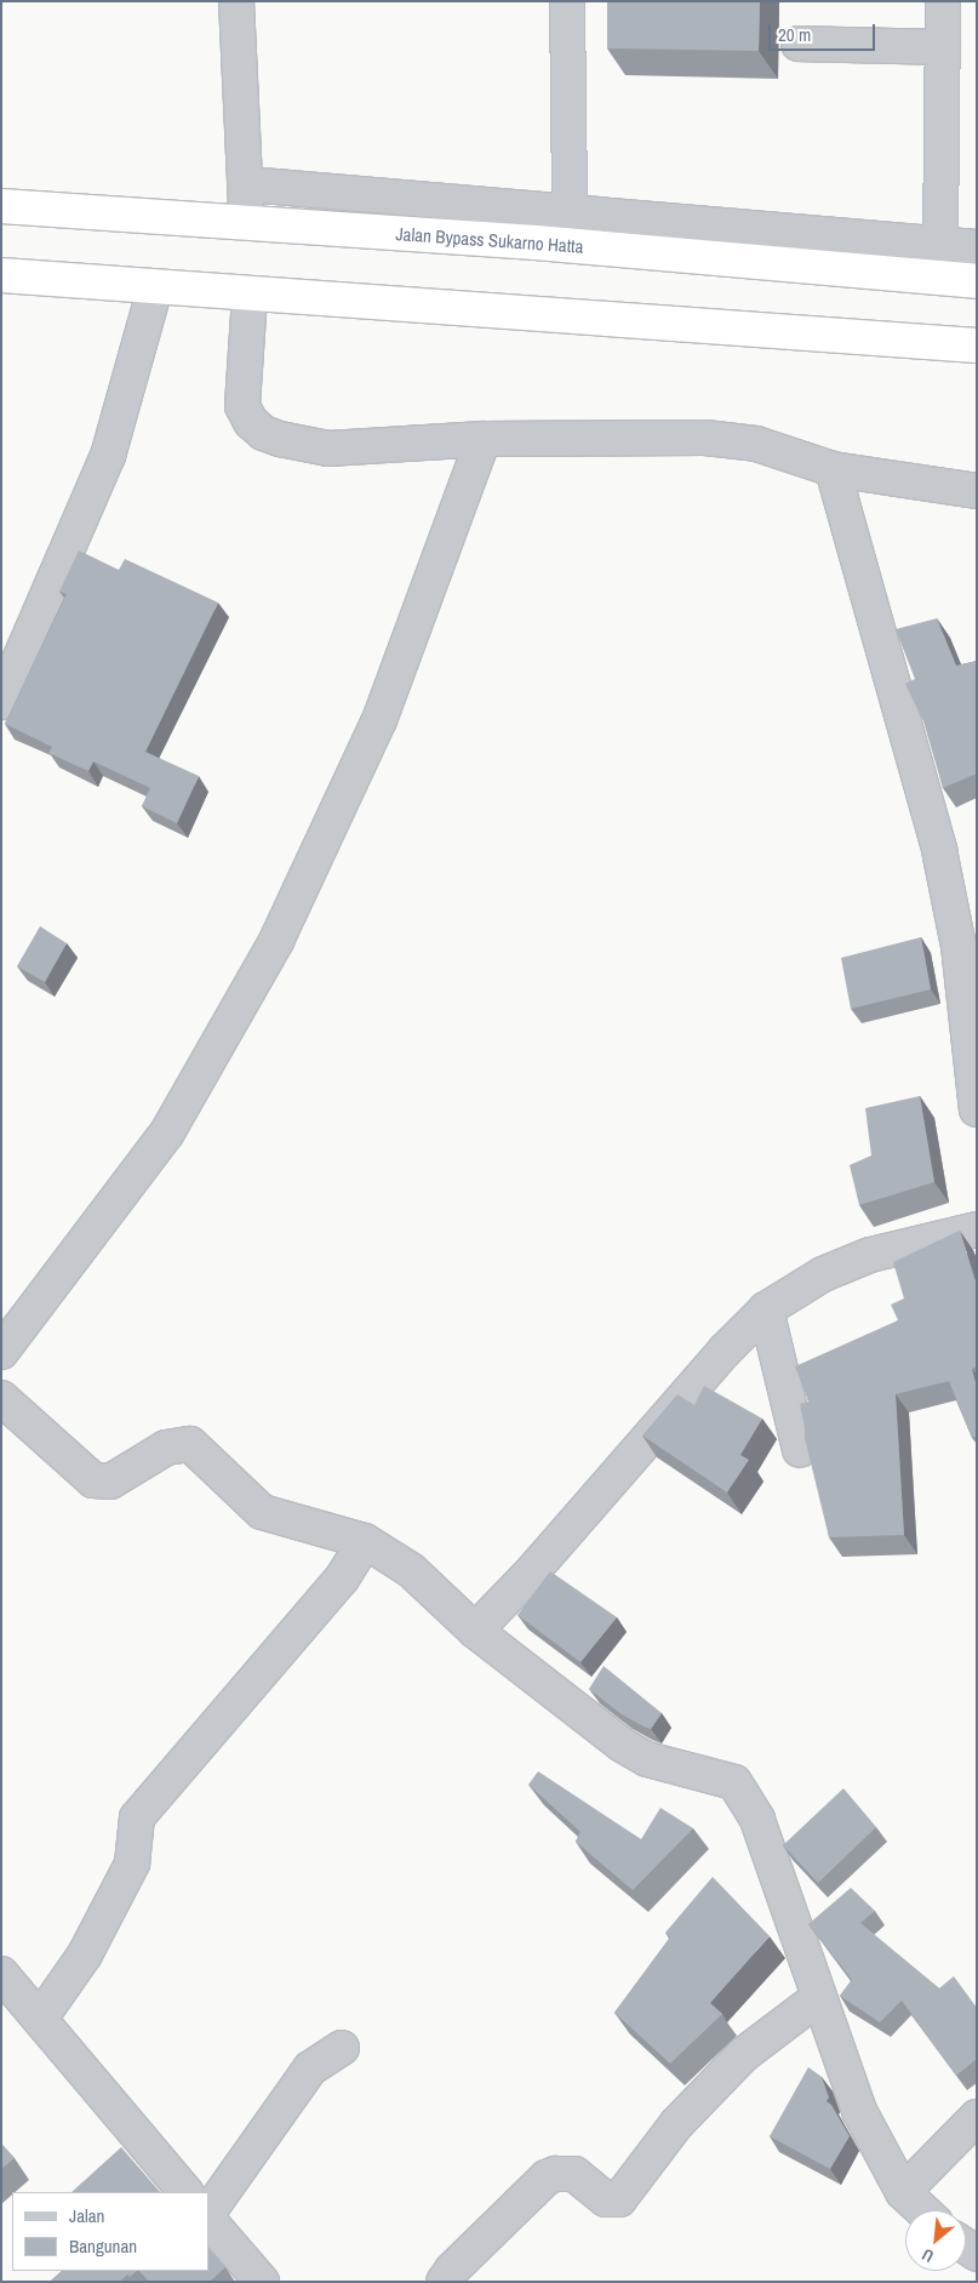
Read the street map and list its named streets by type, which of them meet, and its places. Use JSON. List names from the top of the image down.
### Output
{
  "streets": {
    "highway": ["Jalan Bypass Sukarno Hatta"]
  },
  "legend": ["Jalan", "Bangunan"],
  "scale_bar": "20 m",
  "north": "bottom left"
}
